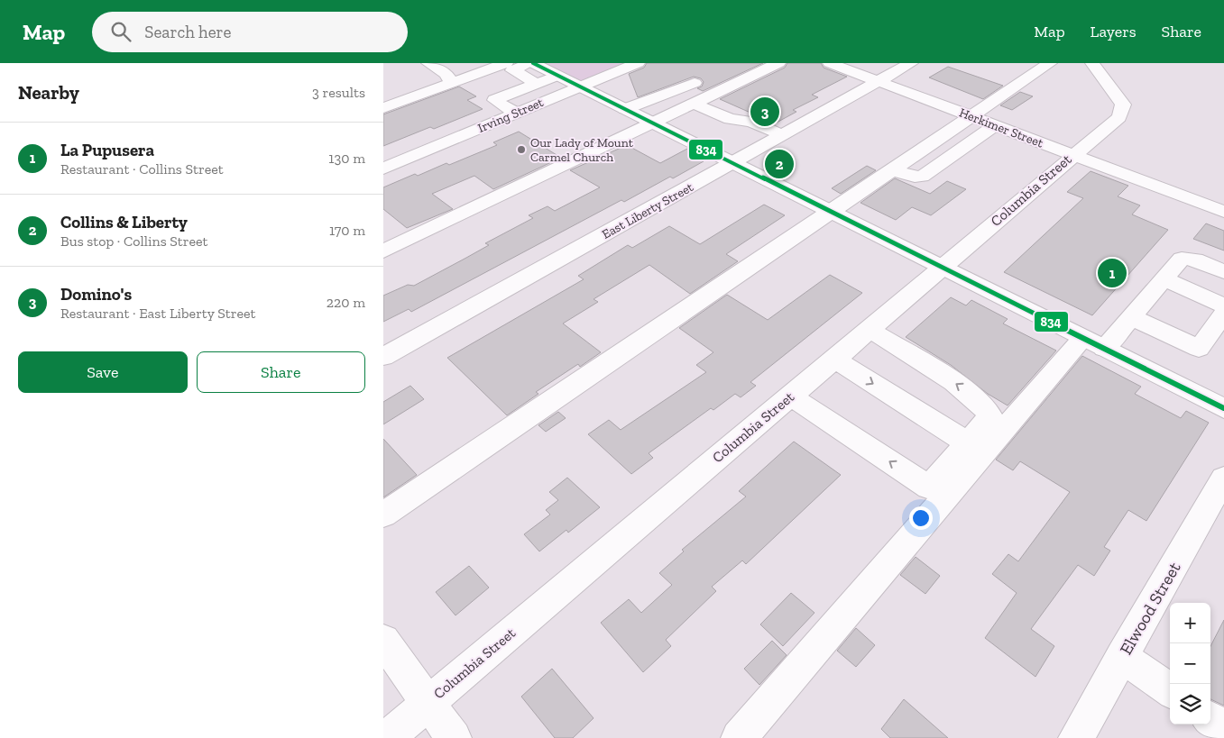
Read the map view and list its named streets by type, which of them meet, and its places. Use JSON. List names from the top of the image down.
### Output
{
  "streets": {
    "street": [
      "Irving Street",
      "Herkimer Street",
      "Columbia Street",
      "East Liberty Street",
      "Elwood Street"
    ]
  },
  "crossings": [
    ["Herkimer Street", "Columbia Street"],
    ["Herkimer Street", "East Liberty Street"]
  ],
  "places": ["Our Lady of Mount Carmel Church"],
  "lines": ["transit line 834"],
  "page": {
    "header": "Map",
    "search": "Search here",
    "nav": ["Map", "Layers", "Share"],
    "heading": ["Nearby", "3 results"],
    "pins": ["3", "2", "1"],
    "list": [
      {
        "mark": "1",
        "name": "La Pupusera",
        "note": "Restaurant · Collins Street",
        "value": "130 m"
      },
      {
        "mark": "2",
        "name": "Collins & Liberty",
        "note": "Bus stop · Collins Street",
        "value": "170 m"
      },
      {
        "mark": "3",
        "name": "Domino's",
        "note": "Restaurant · East Liberty Street",
        "value": "220 m"
      }
    ],
    "buttons": ["Save", "Share"],
    "map_buttons": ["+", "−"]
  }
}
